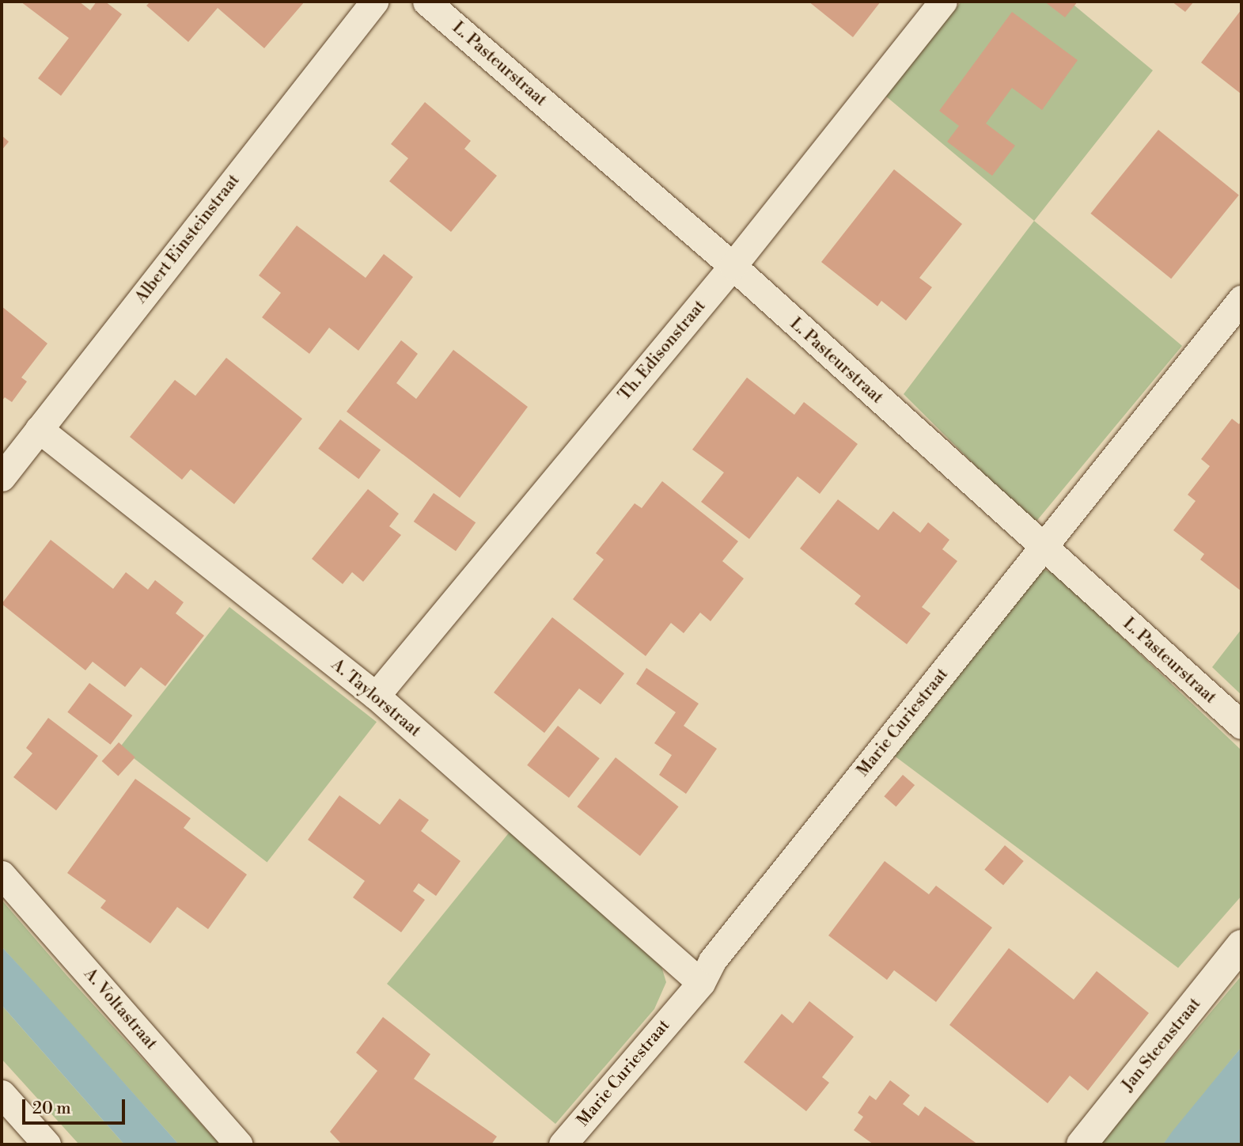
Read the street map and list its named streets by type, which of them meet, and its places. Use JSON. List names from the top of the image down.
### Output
{
  "streets": {
    "street": [
      "L. Pasteurstraat",
      "Albert Einsteinstraat",
      "Th. Edisonstraat",
      "A. Taylorstraat",
      "Marie Curiestraat",
      "A. Voltastraat",
      "Jan Steenstraat"
    ]
  },
  "crossings": [
    ["L. Pasteurstraat", "Th. Edisonstraat"],
    ["L. Pasteurstraat", "Marie Curiestraat"],
    ["Albert Einsteinstraat", "A. Taylorstraat"],
    ["Th. Edisonstraat", "A. Taylorstraat"],
    ["A. Taylorstraat", "Marie Curiestraat"]
  ],
  "scale_bar": "20 m"
}
